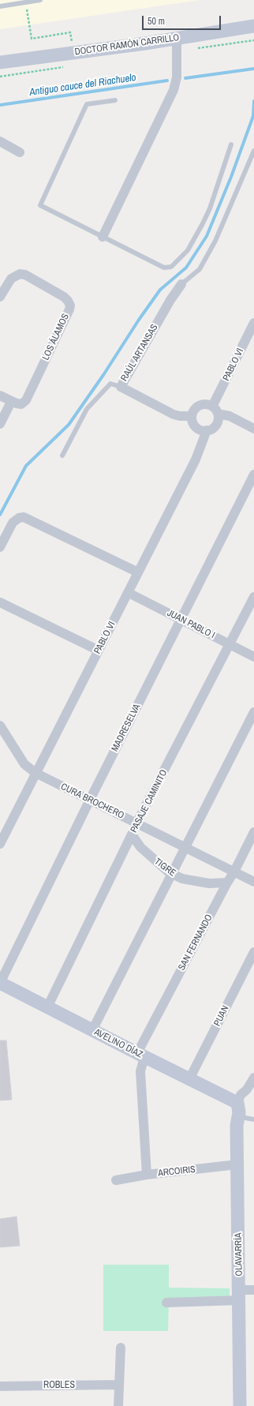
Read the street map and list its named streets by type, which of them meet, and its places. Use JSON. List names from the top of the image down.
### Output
{
  "streets": {
    "street": [
      "DOCTOR RAMÓN CARRILLO",
      "LOS ÁLAMOS",
      "RAÚL ARTANSAS",
      "PABLO VI",
      "JUAN PABLO I",
      "MADRESELVA",
      "CURA BROCHERO",
      "PASAJE CAMINITO",
      "TIGRE",
      "SAN FERNANDO",
      "PUAN",
      "AVELINO DÍAZ",
      "ARCOIRIS",
      "OLAVARRÍA",
      "ROBLES"
    ]
  },
  "crossings": [
    ["RAÚL ARTANSAS", "PABLO VI"],
    ["PABLO VI", "JUAN PABLO I"],
    ["PABLO VI", "CURA BROCHERO"],
    ["JUAN PABLO I", "MADRESELVA"],
    ["JUAN PABLO I", "PASAJE CAMINITO"],
    ["MADRESELVA", "CURA BROCHERO"],
    ["MADRESELVA", "AVELINO DÍAZ"],
    ["CURA BROCHERO", "PASAJE CAMINITO"],
    ["CURA BROCHERO", "SAN FERNANDO"],
    ["PASAJE CAMINITO", "TIGRE"],
    ["PASAJE CAMINITO", "AVELINO DÍAZ"],
    ["TIGRE", "SAN FERNANDO"],
    ["SAN FERNANDO", "AVELINO DÍAZ"],
    ["SAN FERNANDO", "ARCOIRIS"],
    ["PUAN", "AVELINO DÍAZ"],
    ["AVELINO DÍAZ", "OLAVARRÍA"],
    ["ARCOIRIS", "OLAVARRÍA"]
  ],
  "water": ["Antiguo cauce del Riachuelo"],
  "scale_bar": "50 m"
}
